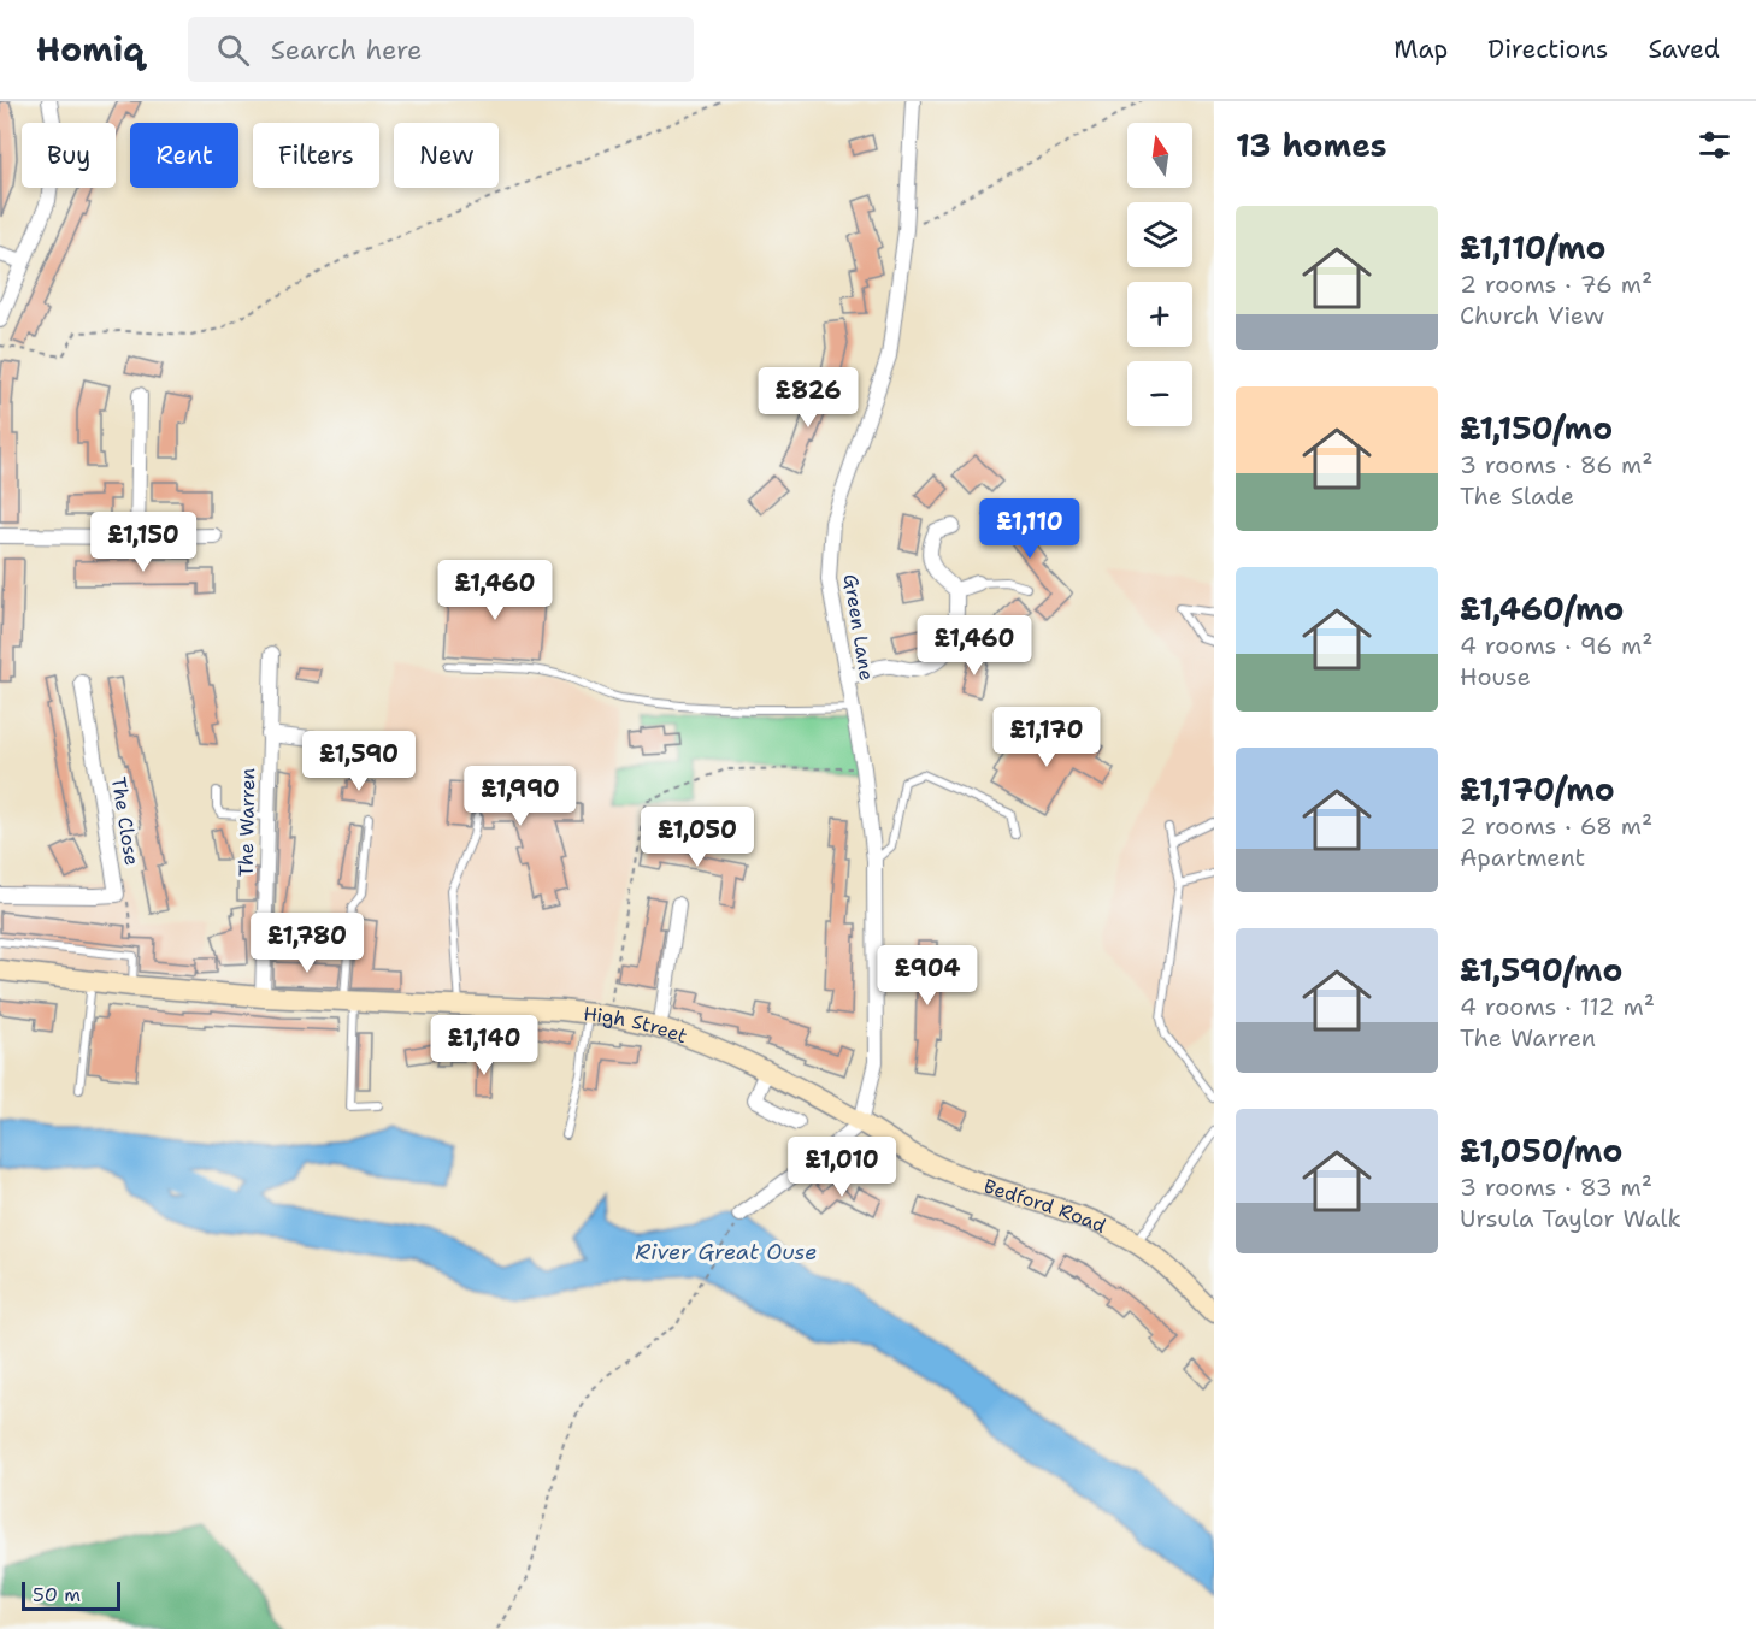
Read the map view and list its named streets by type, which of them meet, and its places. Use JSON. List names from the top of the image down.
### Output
{
  "streets": {
    "street": [
      "Green Lane",
      "The Close",
      "The Warren",
      "High Street",
      "Bedford Road"
    ]
  },
  "crossings": [
    ["Green Lane", "High Street"],
    ["Green Lane", "Bedford Road"],
    ["The Warren", "High Street"],
    ["High Street", "Bedford Road"]
  ],
  "water": ["River Great Ouse"],
  "scale_bar": "50 m",
  "north": "top",
  "page": {
    "header": "Homiq",
    "search": "Search here",
    "nav": ["Map", "Directions", "Saved"],
    "heading": "13 homes",
    "map_buttons": ["+", "−"],
    "chip": [
      "Buy",
      "Rent",
      "Filters",
      "New"
    ],
    "list": [
      {
        "name": "£1,110/mo",
        "note": "2 rooms · 76 m² · Church View"
      },
      {
        "name": "£1,150/mo",
        "note": "3 rooms · 86 m² · The Slade"
      },
      {
        "name": "£1,460/mo",
        "note": "4 rooms · 96 m² · House"
      },
      {
        "name": "£1,170/mo",
        "note": "2 rooms · 68 m² · Apartment"
      },
      {
        "name": "£1,590/mo",
        "note": "4 rooms · 112 m² · The Warren"
      },
      {
        "name": "£1,050/mo",
        "note": "3 rooms · 83 m² · Ursula Taylor Walk"
      }
    ],
    "price": [
      "£826",
      "£1,110",
      "£1,150",
      "£1,460",
      "£1,460",
      "£1,170",
      "£1,590",
      "£1,990",
      "£1,050",
      "£1,780",
      "£904",
      "£1,140",
      "£1,010"
    ],
    "scale": "50 m"
  }
}
